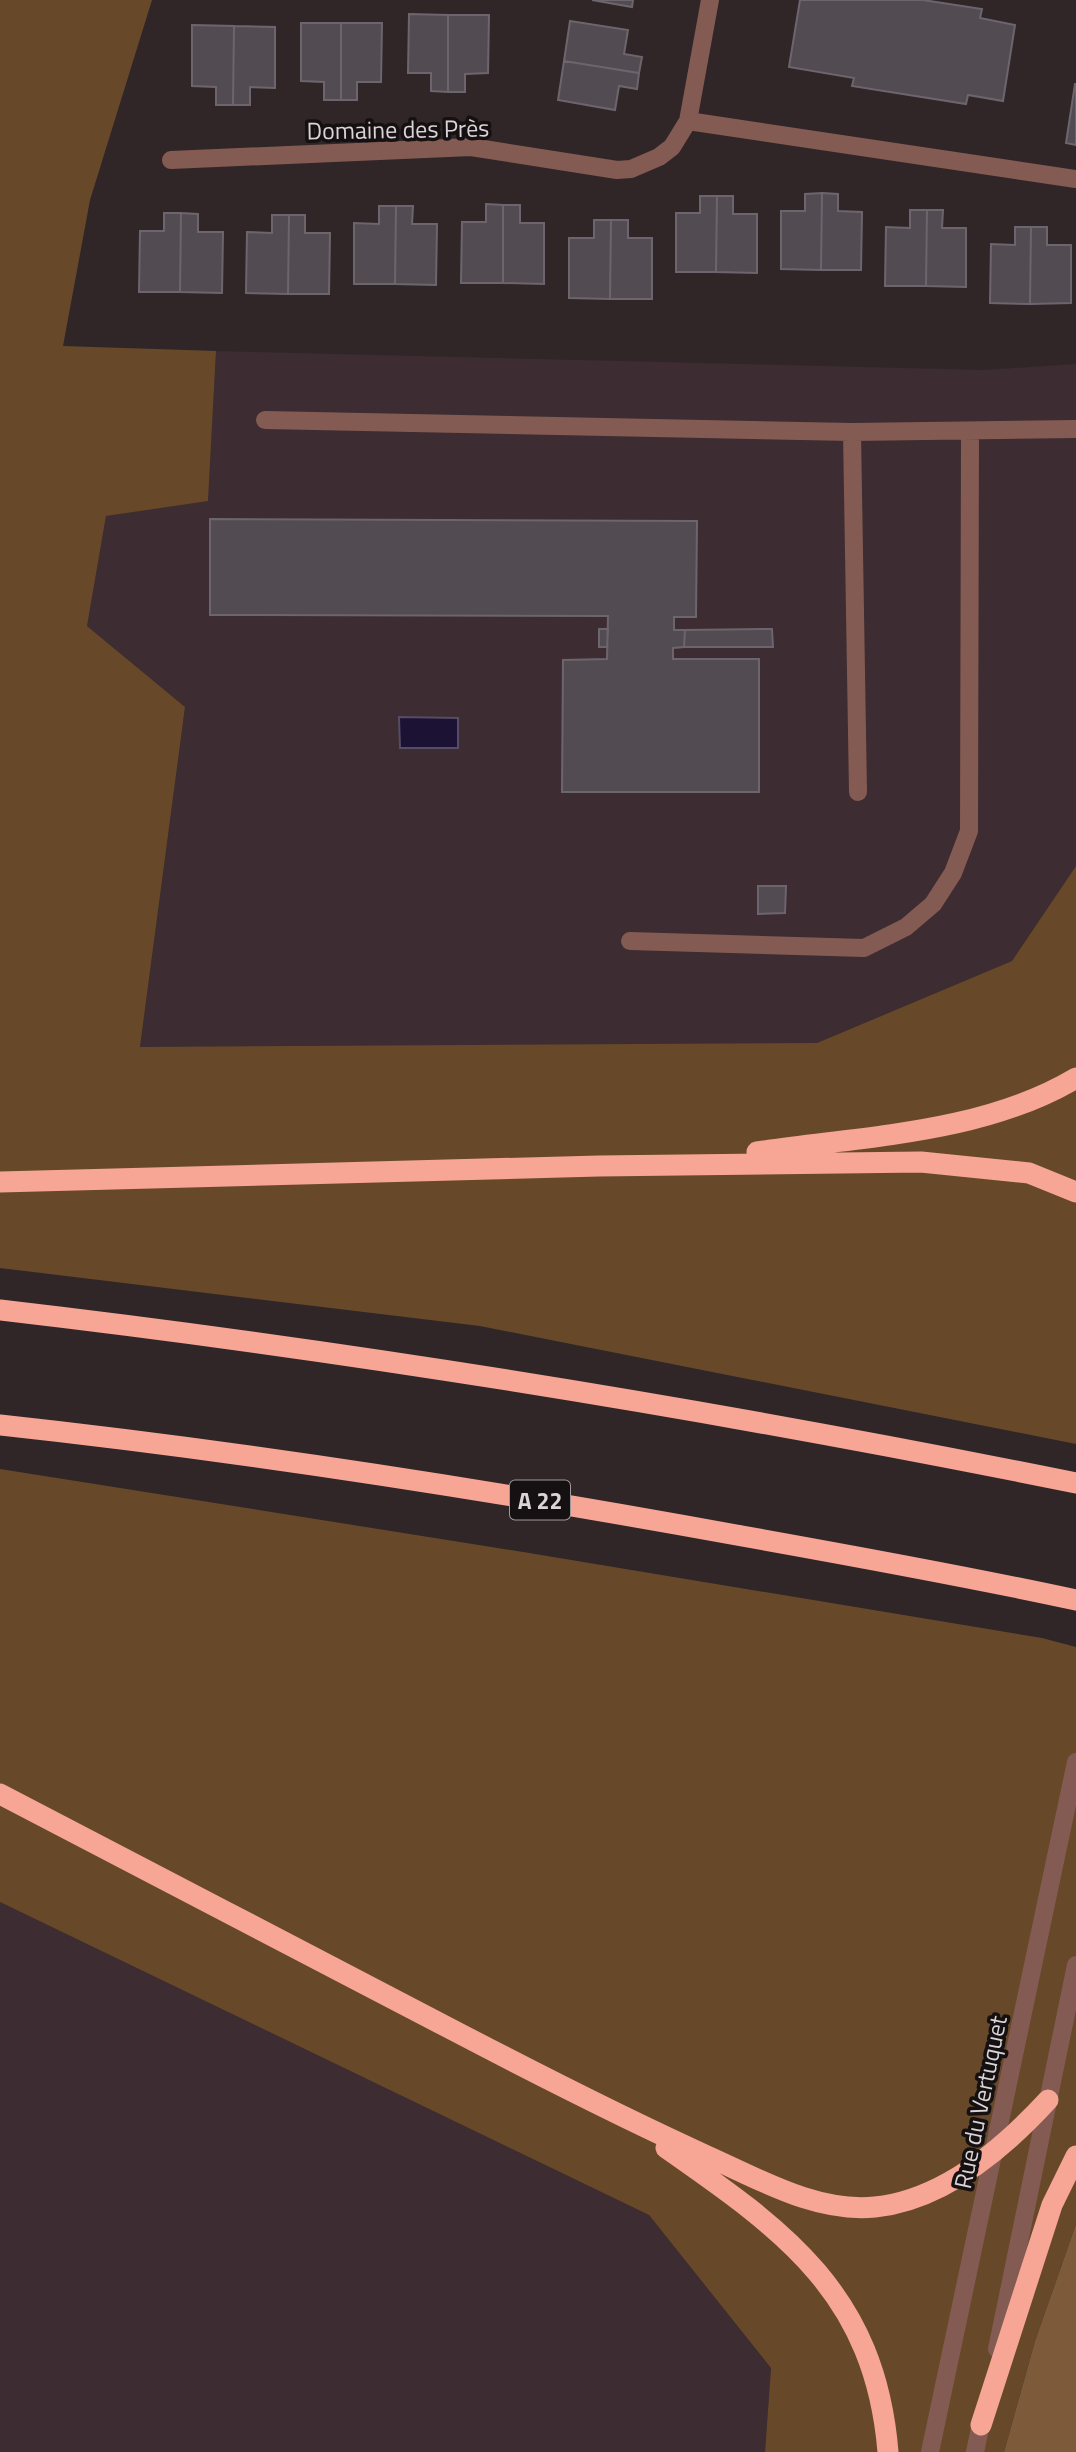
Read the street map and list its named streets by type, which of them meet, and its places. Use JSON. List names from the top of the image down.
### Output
{
  "streets": {
    "highway": ["A 22"],
    "street": ["Domaine des Près", "Rue du Vertuquet"]
  }
}
